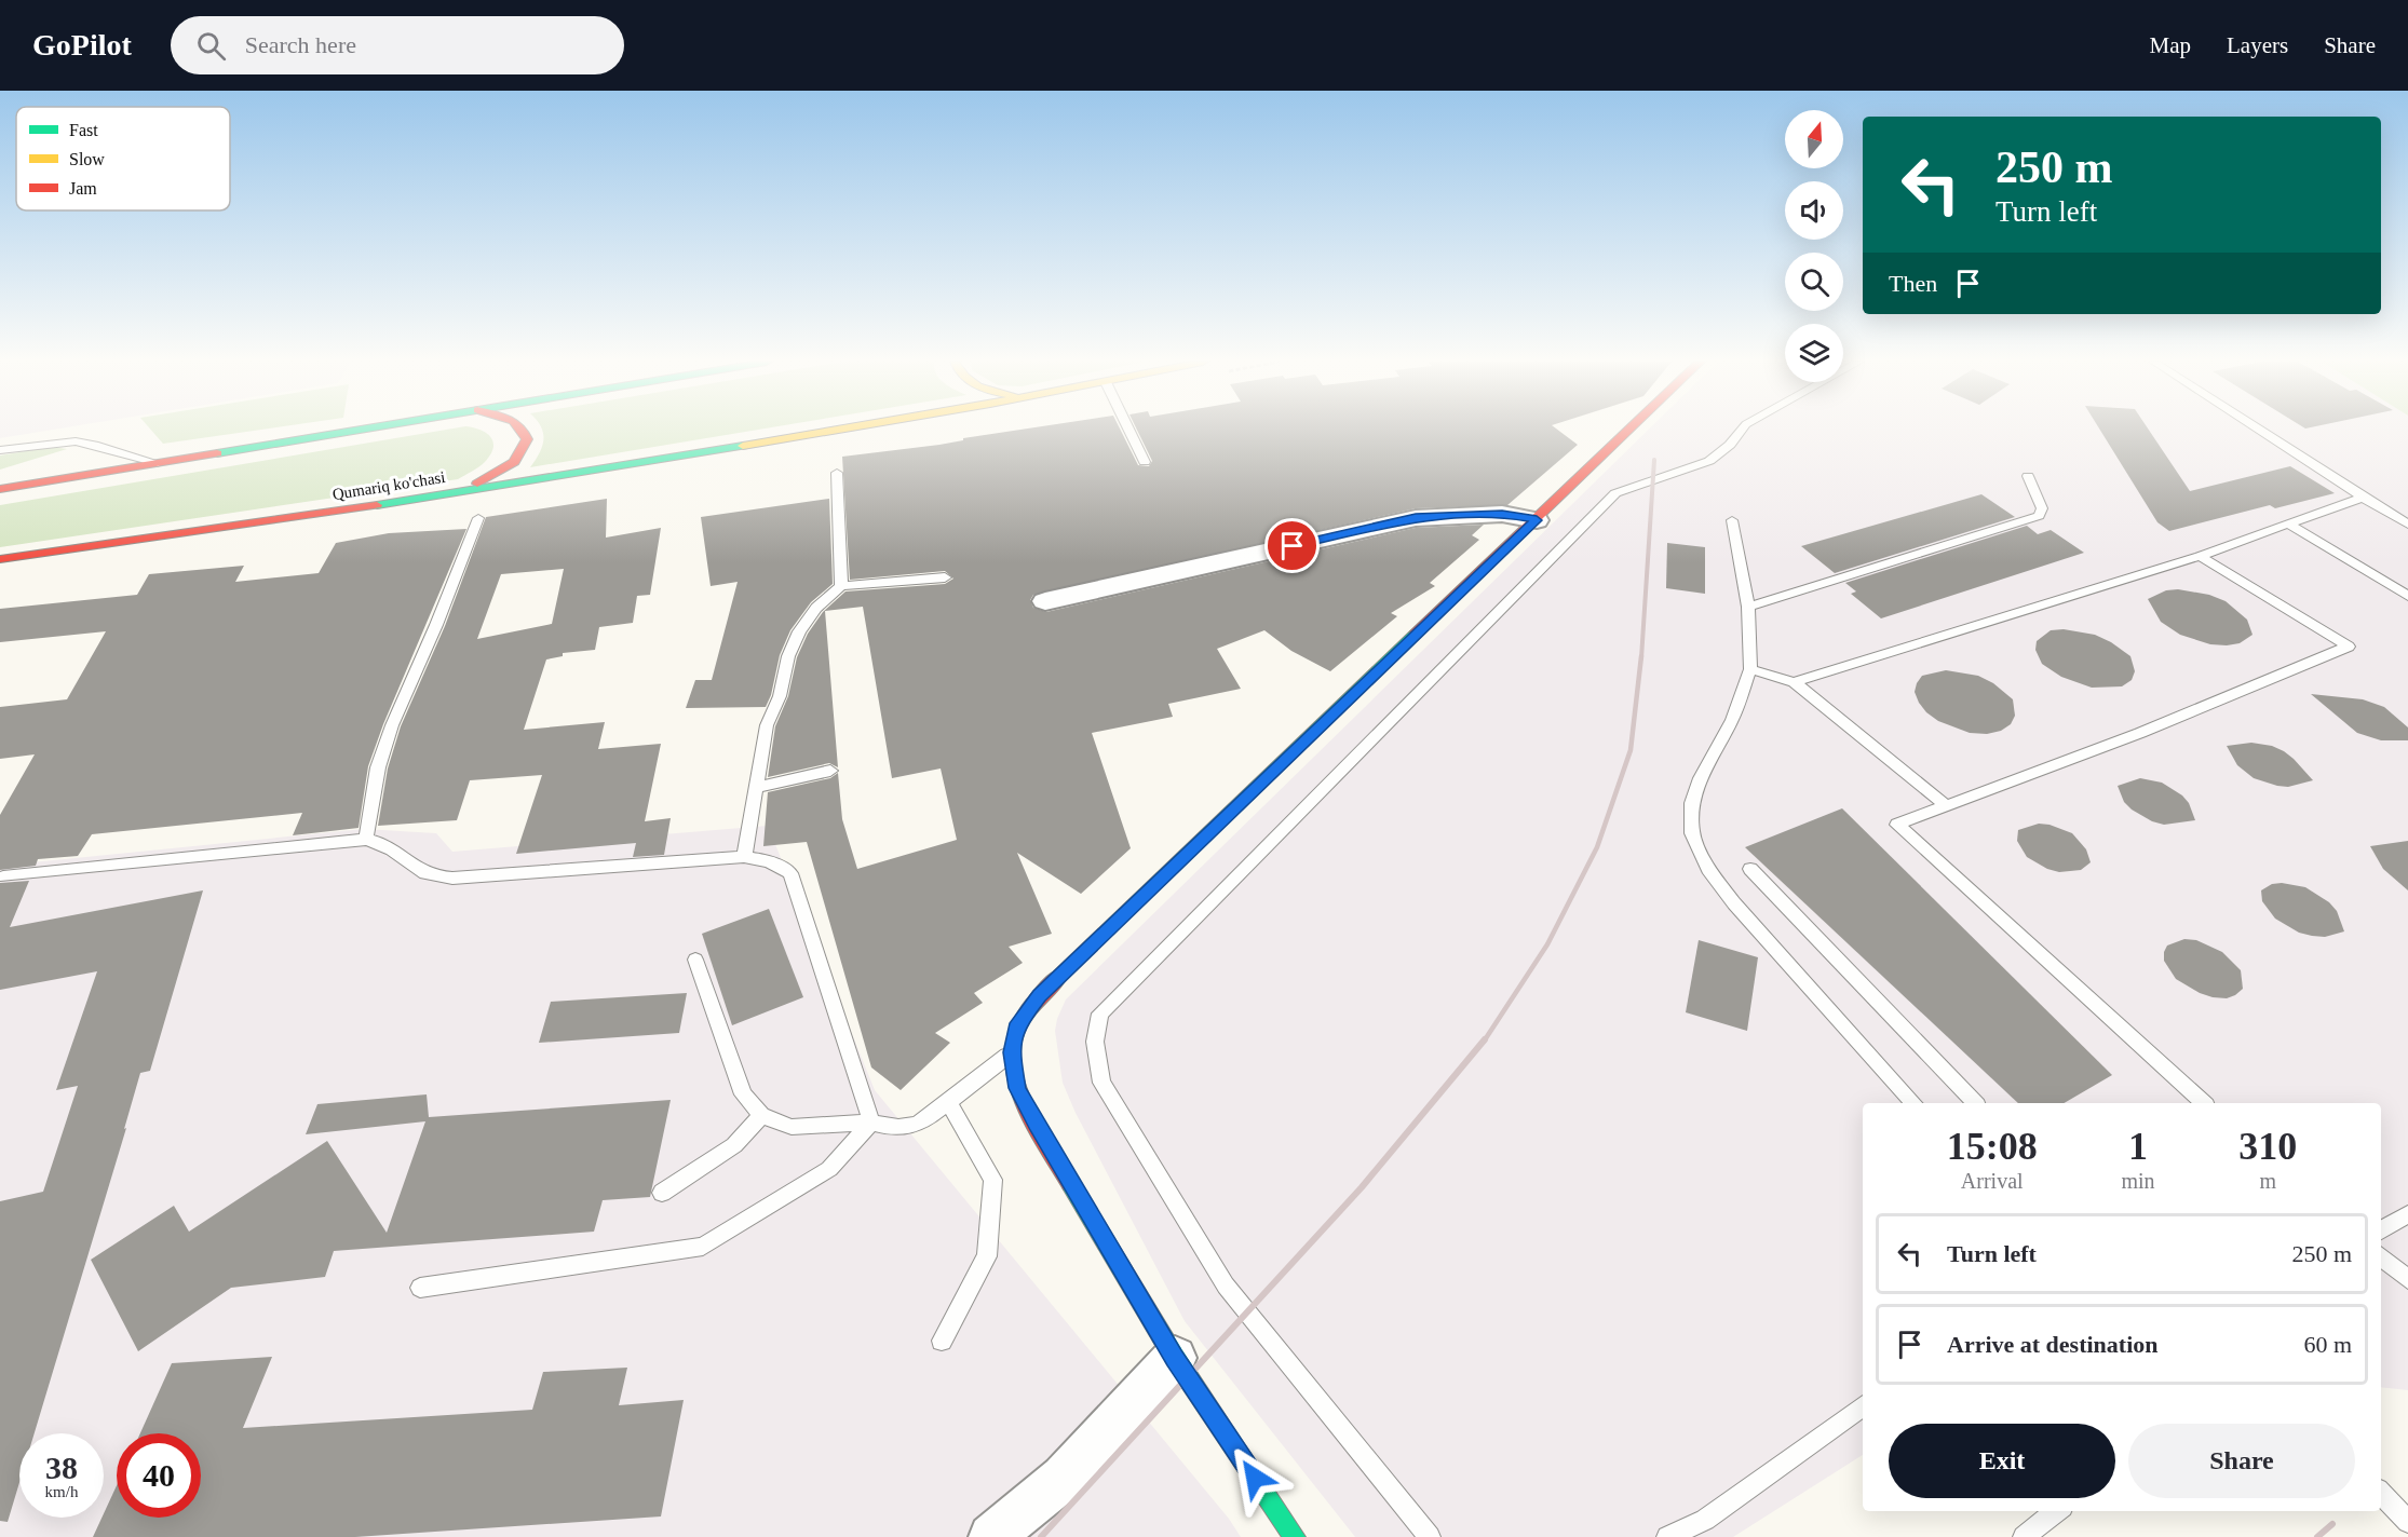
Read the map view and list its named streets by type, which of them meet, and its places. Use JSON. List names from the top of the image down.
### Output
{
  "streets": {
    "main road": ["Qumariq ko'chasi"]
  },
  "legend": ["Fast", "Slow", "Jam"],
  "north": "top",
  "page": {
    "header": "GoPilot",
    "search": "Search here",
    "nav": ["Map", "Layers", "Share"],
    "turn": ["250 m", "Turn left"],
    "then": "Then",
    "eta": [
      "15:08",
      "Arrival",
      "1",
      "min",
      "310",
      "m"
    ],
    "list": [
      {
        "name": "Turn left",
        "value": "250 m"
      },
      {
        "name": "Arrive at destination",
        "value": "60 m"
      }
    ],
    "buttons": ["Exit", "Share"],
    "speed": "38 km/h",
    "limit": "40"
  }
}
